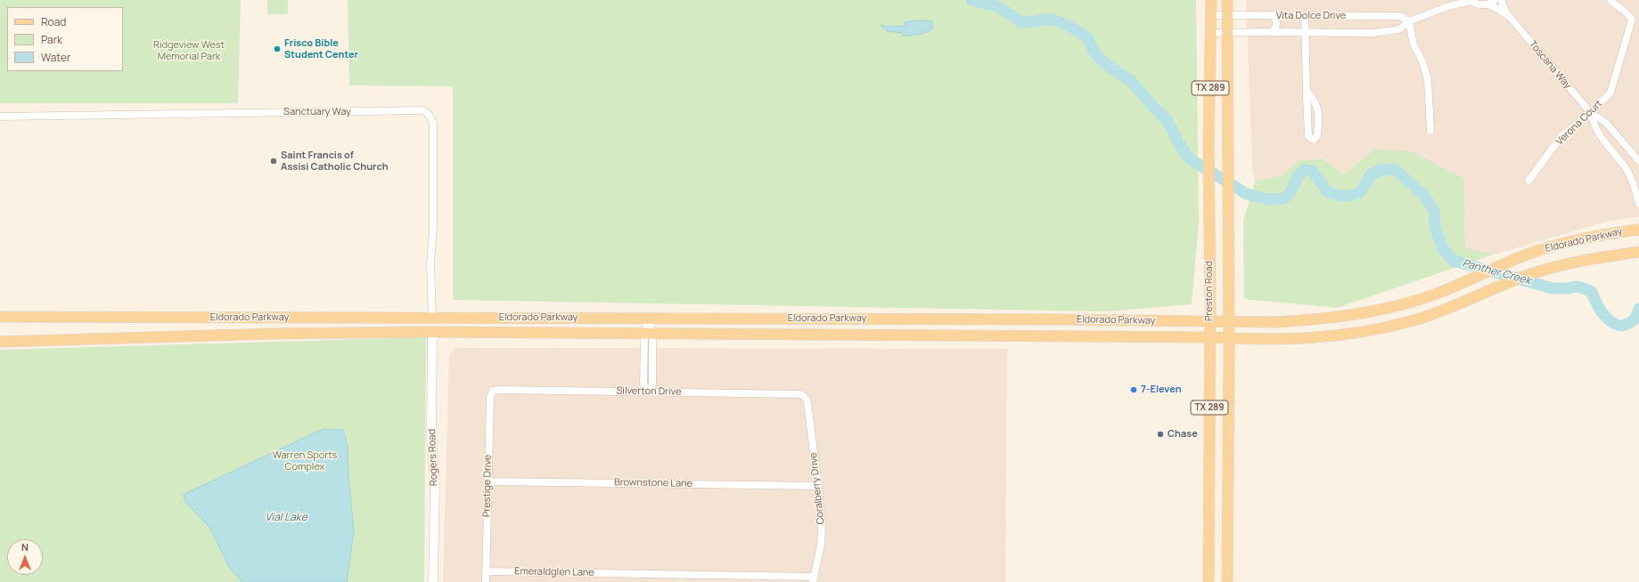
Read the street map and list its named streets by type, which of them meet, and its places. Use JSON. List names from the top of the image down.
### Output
{
  "streets": {
    "main road": ["TX 289", "Eldorado Parkway", "Preston Road"],
    "street": [
      "Vita Dolce Drive",
      "Toscana Way",
      "Sanctuary Way",
      "Verona Court",
      "Silverton Drive",
      "Rogers Road",
      "Brownstone Lane",
      "Prestige Drive",
      "Coralberry Drive",
      "Emeraldglen Lane"
    ]
  },
  "crossings": [
    ["Vita Dolce Drive", "Toscana Way"],
    ["Vita Dolce Drive", "Preston Road"],
    ["Toscana Way", "Verona Court"],
    ["Sanctuary Way", "Eldorado Parkway"],
    ["Eldorado Parkway", "Preston Road"],
    ["Eldorado Parkway", "Rogers Road"],
    ["Silverton Drive", "Prestige Drive"],
    ["Silverton Drive", "Coralberry Drive"],
    ["Brownstone Lane", "Prestige Drive"],
    ["Brownstone Lane", "Coralberry Drive"],
    ["Prestige Drive", "Emeraldglen Lane"],
    ["Coralberry Drive", "Emeraldglen Lane"]
  ],
  "water": ["Panther Creek", "Vial Lake"],
  "parks": ["Ridgeview West Memorial Park", "Warren Sports Complex"],
  "places": [
    "Frisco Bible Student Center",
    "Saint Francis of Assisi Catholic Church",
    "7-Eleven",
    "Chase"
  ],
  "legend": ["Road", "Park", "Water"],
  "north": "top"
}
